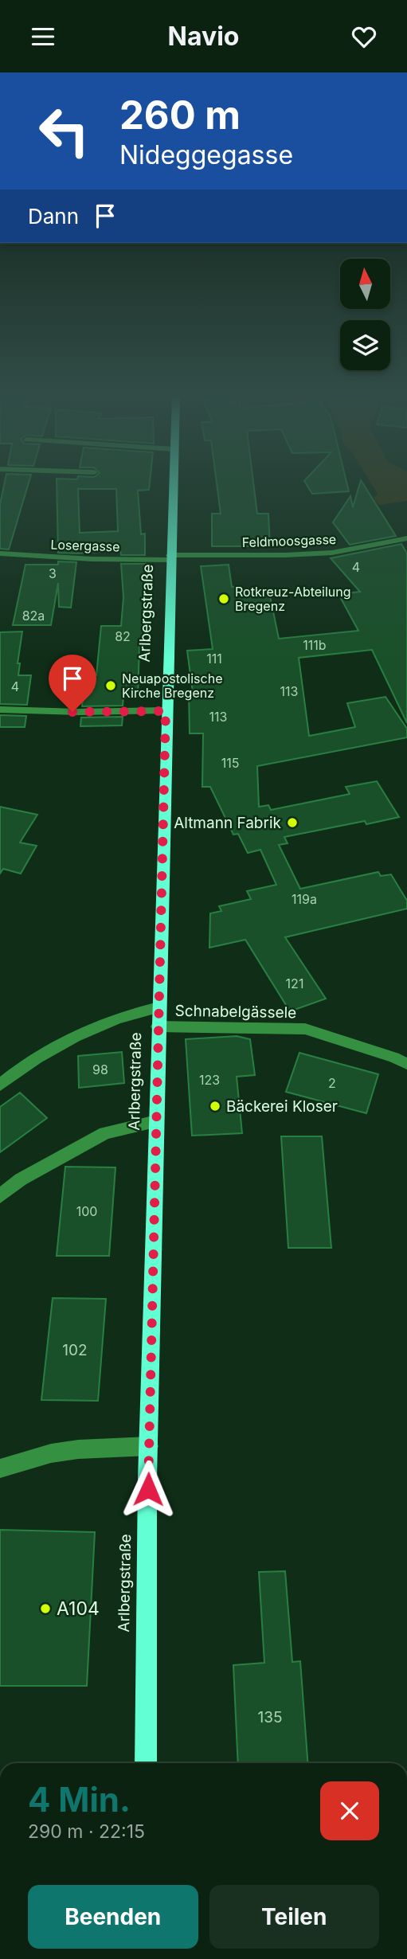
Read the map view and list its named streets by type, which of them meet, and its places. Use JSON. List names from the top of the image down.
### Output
{
  "streets": {
    "main road": ["Arlbergstraße"],
    "street": ["Feldmoosgasse", "Losergasse", "Schnabelgässele"]
  },
  "crossings": [
    ["Feldmoosgasse", "Losergasse"],
    ["Feldmoosgasse", "Arlbergstraße"],
    ["Losergasse", "Arlbergstraße"],
    ["Arlbergstraße", "Schnabelgässele"]
  ],
  "places": [
    "Rotkreuz-Abteilung Bregenz",
    "Neuapostolische Kirche Bregenz",
    "Altmann Fabrik",
    "Bäckerei Kloser",
    "A104"
  ],
  "house_numbers": [
    "4",
    "3",
    "82a",
    "82",
    "111b",
    "111",
    "4",
    "113",
    "113",
    "115",
    "119a",
    "121",
    "98",
    "123",
    "2",
    "100",
    "102",
    "135"
  ],
  "north": "top",
  "page": {
    "header": "Navio",
    "turn": ["260 m", "Nideggegasse"],
    "then": "Dann",
    "heading": ["4 Min.", "290 m · 22:15"],
    "buttons": ["Beenden", "Teilen"]
  }
}
